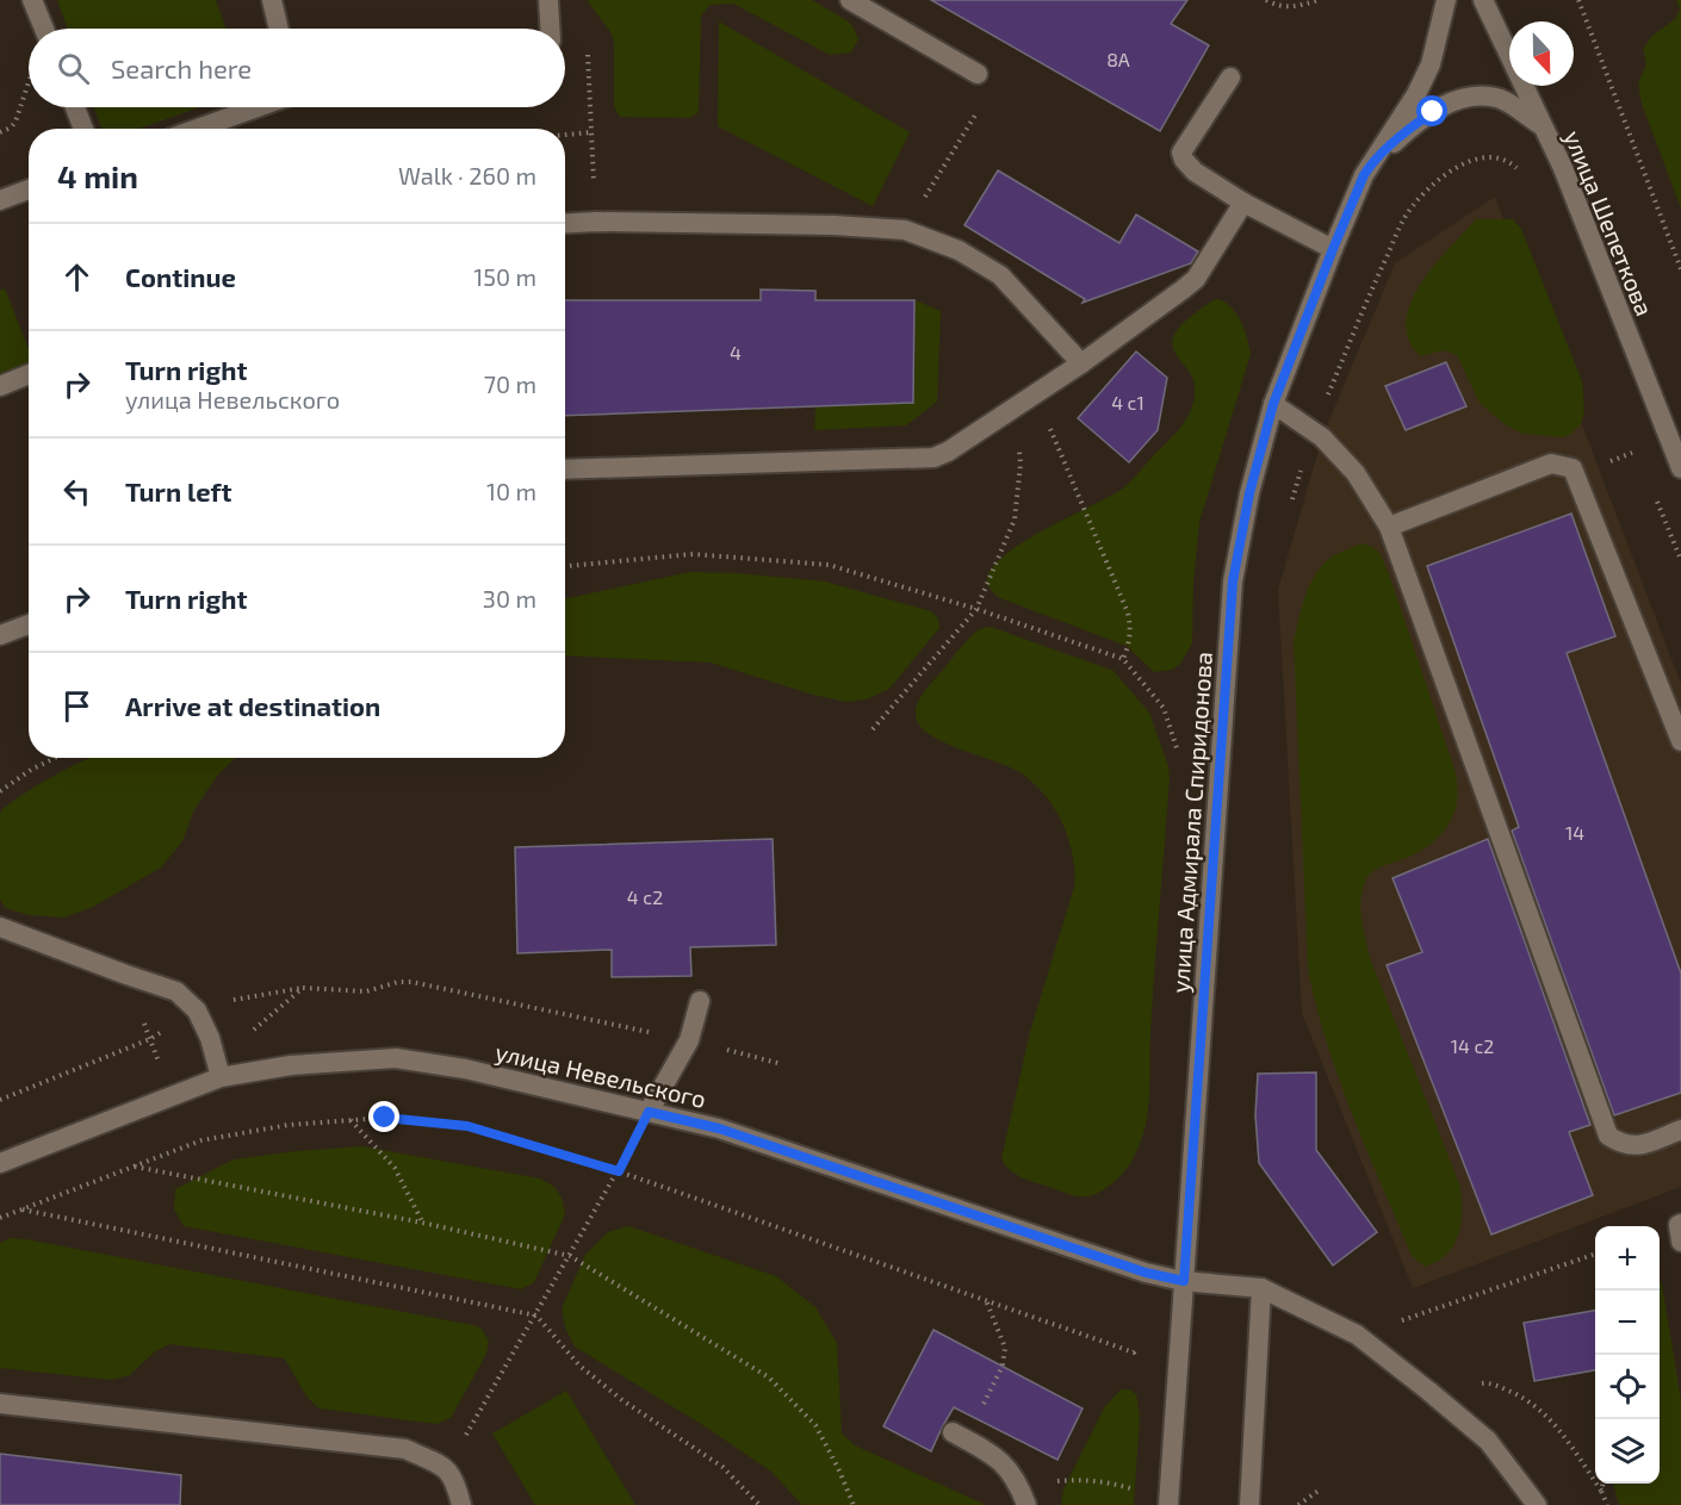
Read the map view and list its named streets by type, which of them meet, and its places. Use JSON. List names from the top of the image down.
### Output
{
  "streets": {
    "main road": ["улица Шепеткова", "улица Адмирала Спиридонова", "улица Невельского"]
  },
  "crossings": [
    ["улица Шепеткова", "улица Адмирала Спиридонова"],
    ["улица Адмирала Спиридонова", "улица Невельского"]
  ],
  "house_numbers": [
    "8А",
    "4",
    "4 с1",
    "14",
    "4 с2",
    "14 с2"
  ],
  "north": "bottom",
  "page": {
    "search": "Search here",
    "heading": ["4 min", "Walk · 260 m"],
    "list": [
      ["Continue", "150 m"],
      ["Turn right", "улица Невельского", "70 m"],
      ["Turn left", "10 m"],
      ["Turn right", "30 m"],
      "Arrive at destination"
    ],
    "map_buttons": ["+", "−"]
  }
}
